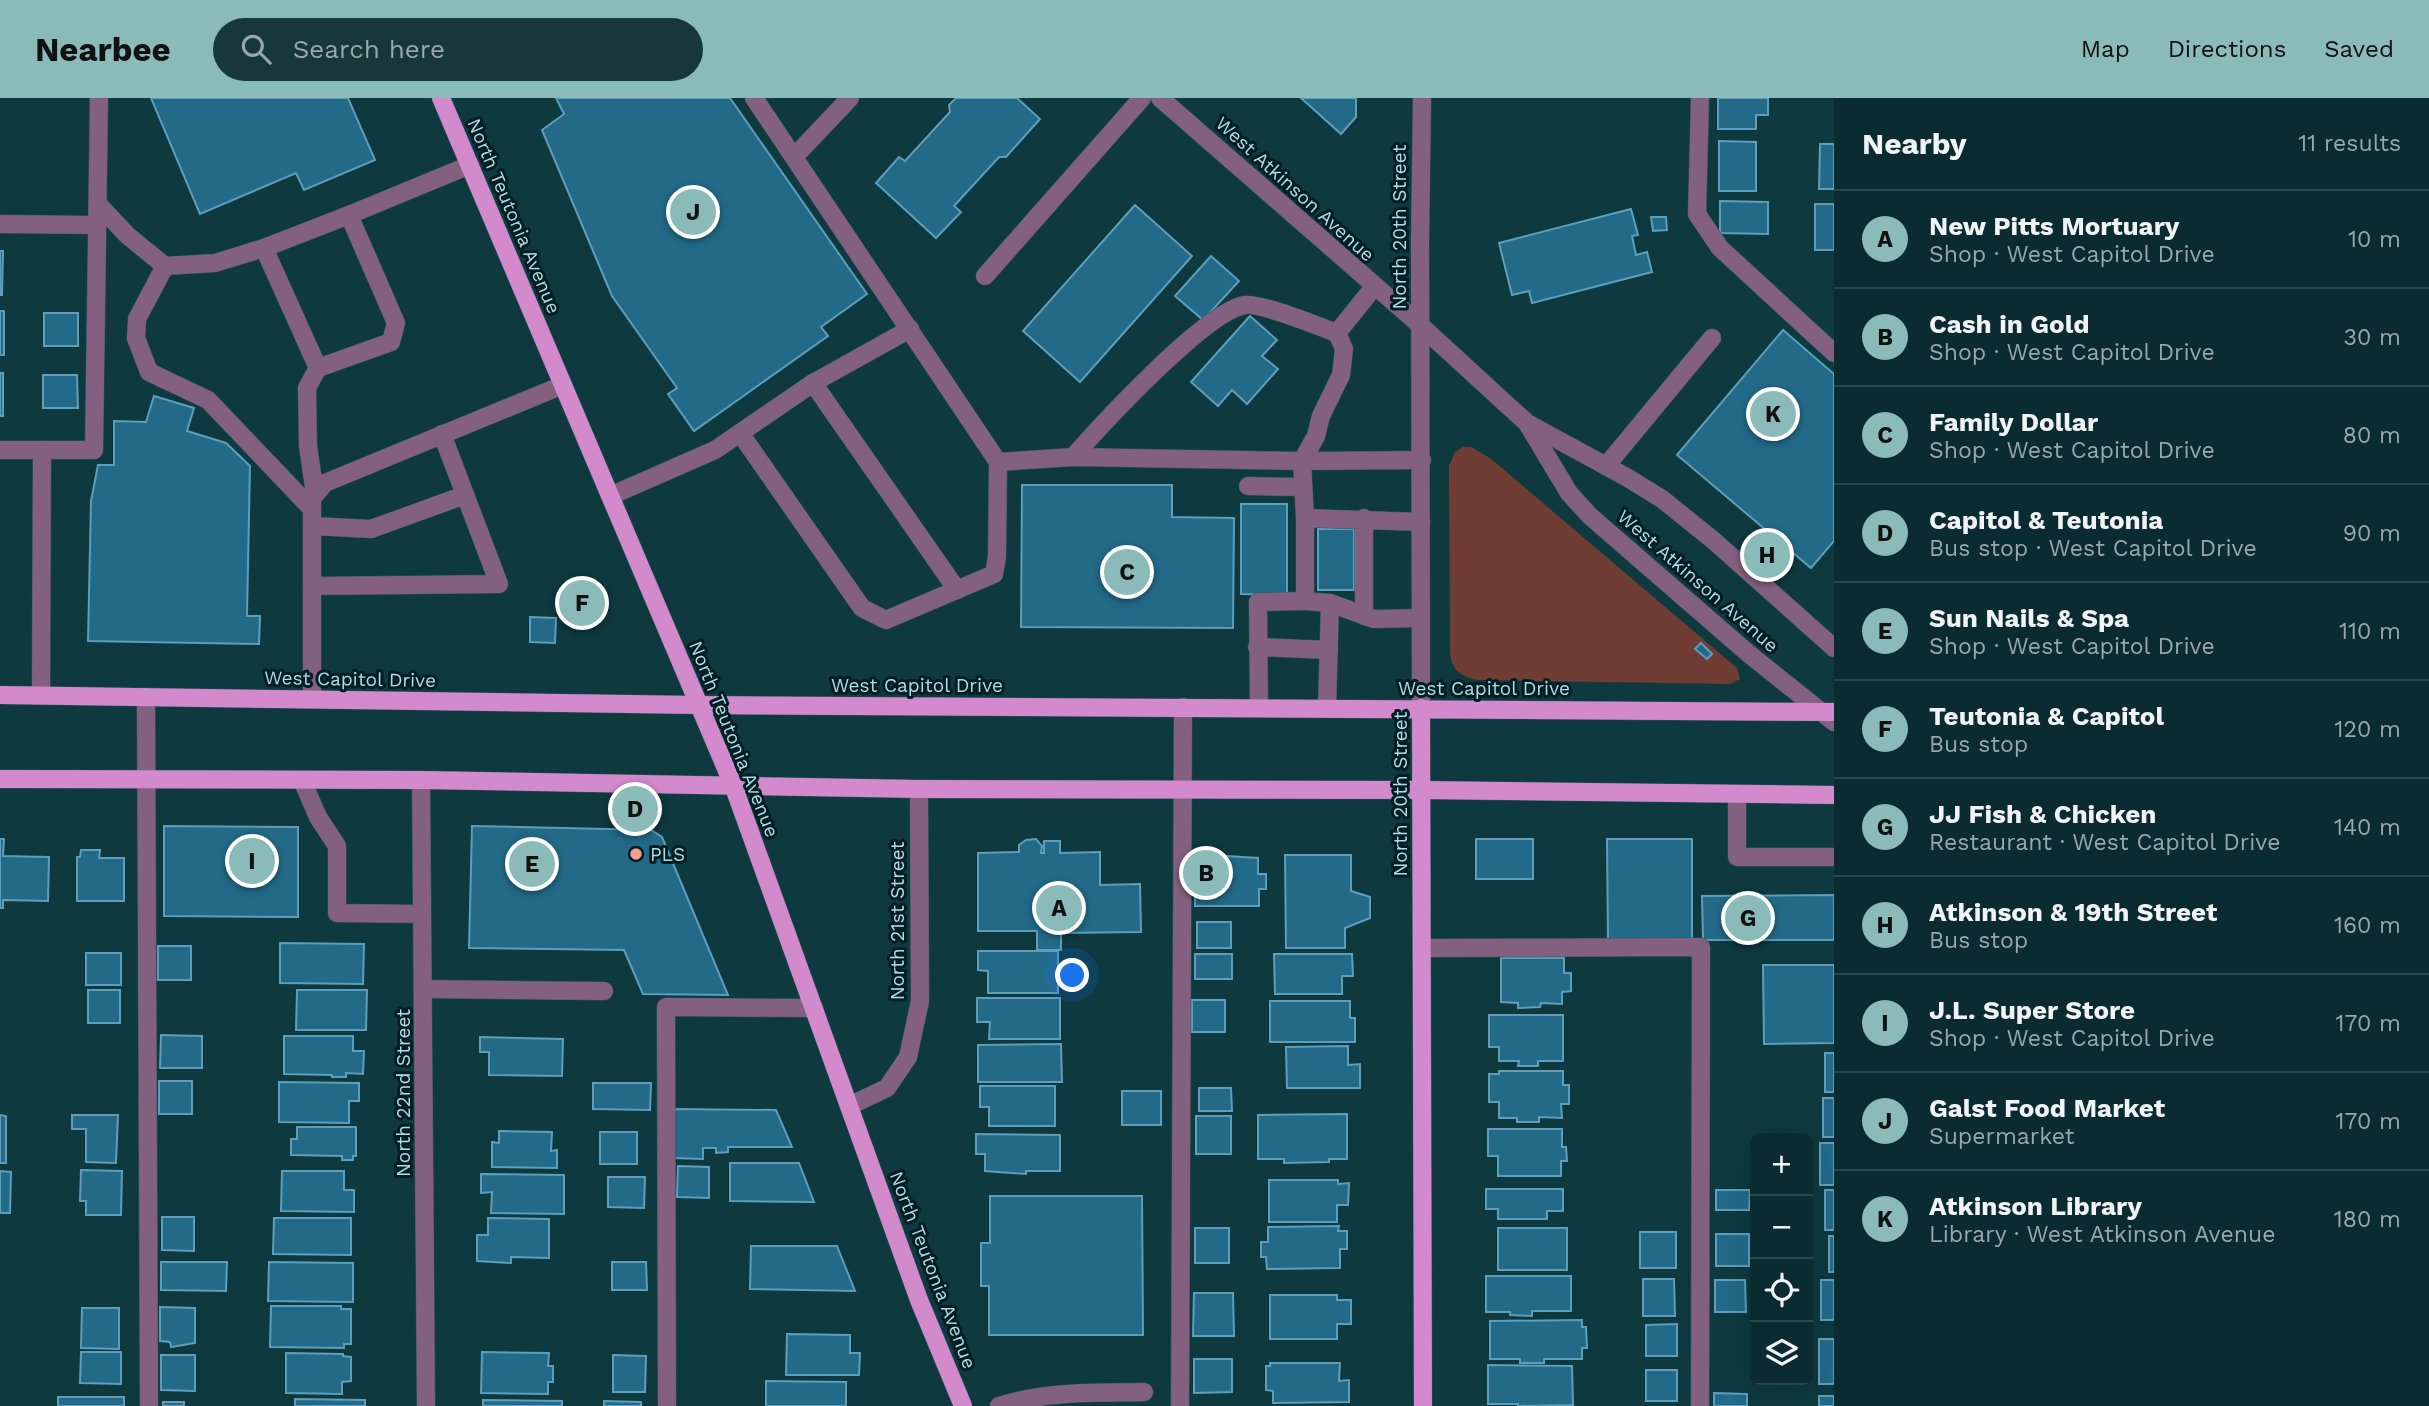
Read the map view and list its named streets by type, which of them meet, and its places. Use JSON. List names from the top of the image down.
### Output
{
  "streets": {
    "main road": ["North Teutonia Avenue", "North 20th Street", "West Capitol Drive"],
    "street": ["West Atkinson Avenue", "North 21st Street", "North 22nd Street"]
  },
  "crossings": [
    ["West Atkinson Avenue", "North 20th Street"],
    ["West Atkinson Avenue", "West Capitol Drive"],
    ["North Teutonia Avenue", "West Capitol Drive"],
    ["North Teutonia Avenue", "North 21st Street"],
    ["North 20th Street", "West Capitol Drive"]
  ],
  "places": ["PLS"],
  "page": {
    "header": "Nearbee",
    "search": "Search here",
    "nav": ["Map", "Directions", "Saved"],
    "heading": ["Nearby", "11 results"],
    "pins": [
      "J",
      "K",
      "H",
      "C",
      "F",
      "D",
      "I",
      "E",
      "B",
      "A",
      "G"
    ],
    "list": [
      {
        "mark": "A",
        "name": "New Pitts Mortuary",
        "note": "Shop · West Capitol Drive",
        "value": "10 m"
      },
      {
        "mark": "B",
        "name": "Cash in Gold",
        "note": "Shop · West Capitol Drive",
        "value": "30 m"
      },
      {
        "mark": "C",
        "name": "Family Dollar",
        "note": "Shop · West Capitol Drive",
        "value": "80 m"
      },
      {
        "mark": "D",
        "name": "Capitol & Teutonia",
        "note": "Bus stop · West Capitol Drive",
        "value": "90 m"
      },
      {
        "mark": "E",
        "name": "Sun Nails & Spa",
        "note": "Shop · West Capitol Drive",
        "value": "110 m"
      },
      {
        "mark": "F",
        "name": "Teutonia & Capitol",
        "note": "Bus stop",
        "value": "120 m"
      },
      {
        "mark": "G",
        "name": "JJ Fish & Chicken",
        "note": "Restaurant · West Capitol Drive",
        "value": "140 m"
      },
      {
        "mark": "H",
        "name": "Atkinson & 19th Street",
        "note": "Bus stop",
        "value": "160 m"
      },
      {
        "mark": "I",
        "name": "J.L. Super Store",
        "note": "Shop · West Capitol Drive",
        "value": "170 m"
      },
      {
        "mark": "J",
        "name": "Galst Food Market",
        "note": "Supermarket",
        "value": "170 m"
      },
      {
        "mark": "K",
        "name": "Atkinson Library",
        "note": "Library · West Atkinson Avenue",
        "value": "180 m"
      }
    ],
    "map_buttons": ["+", "−"]
  }
}
